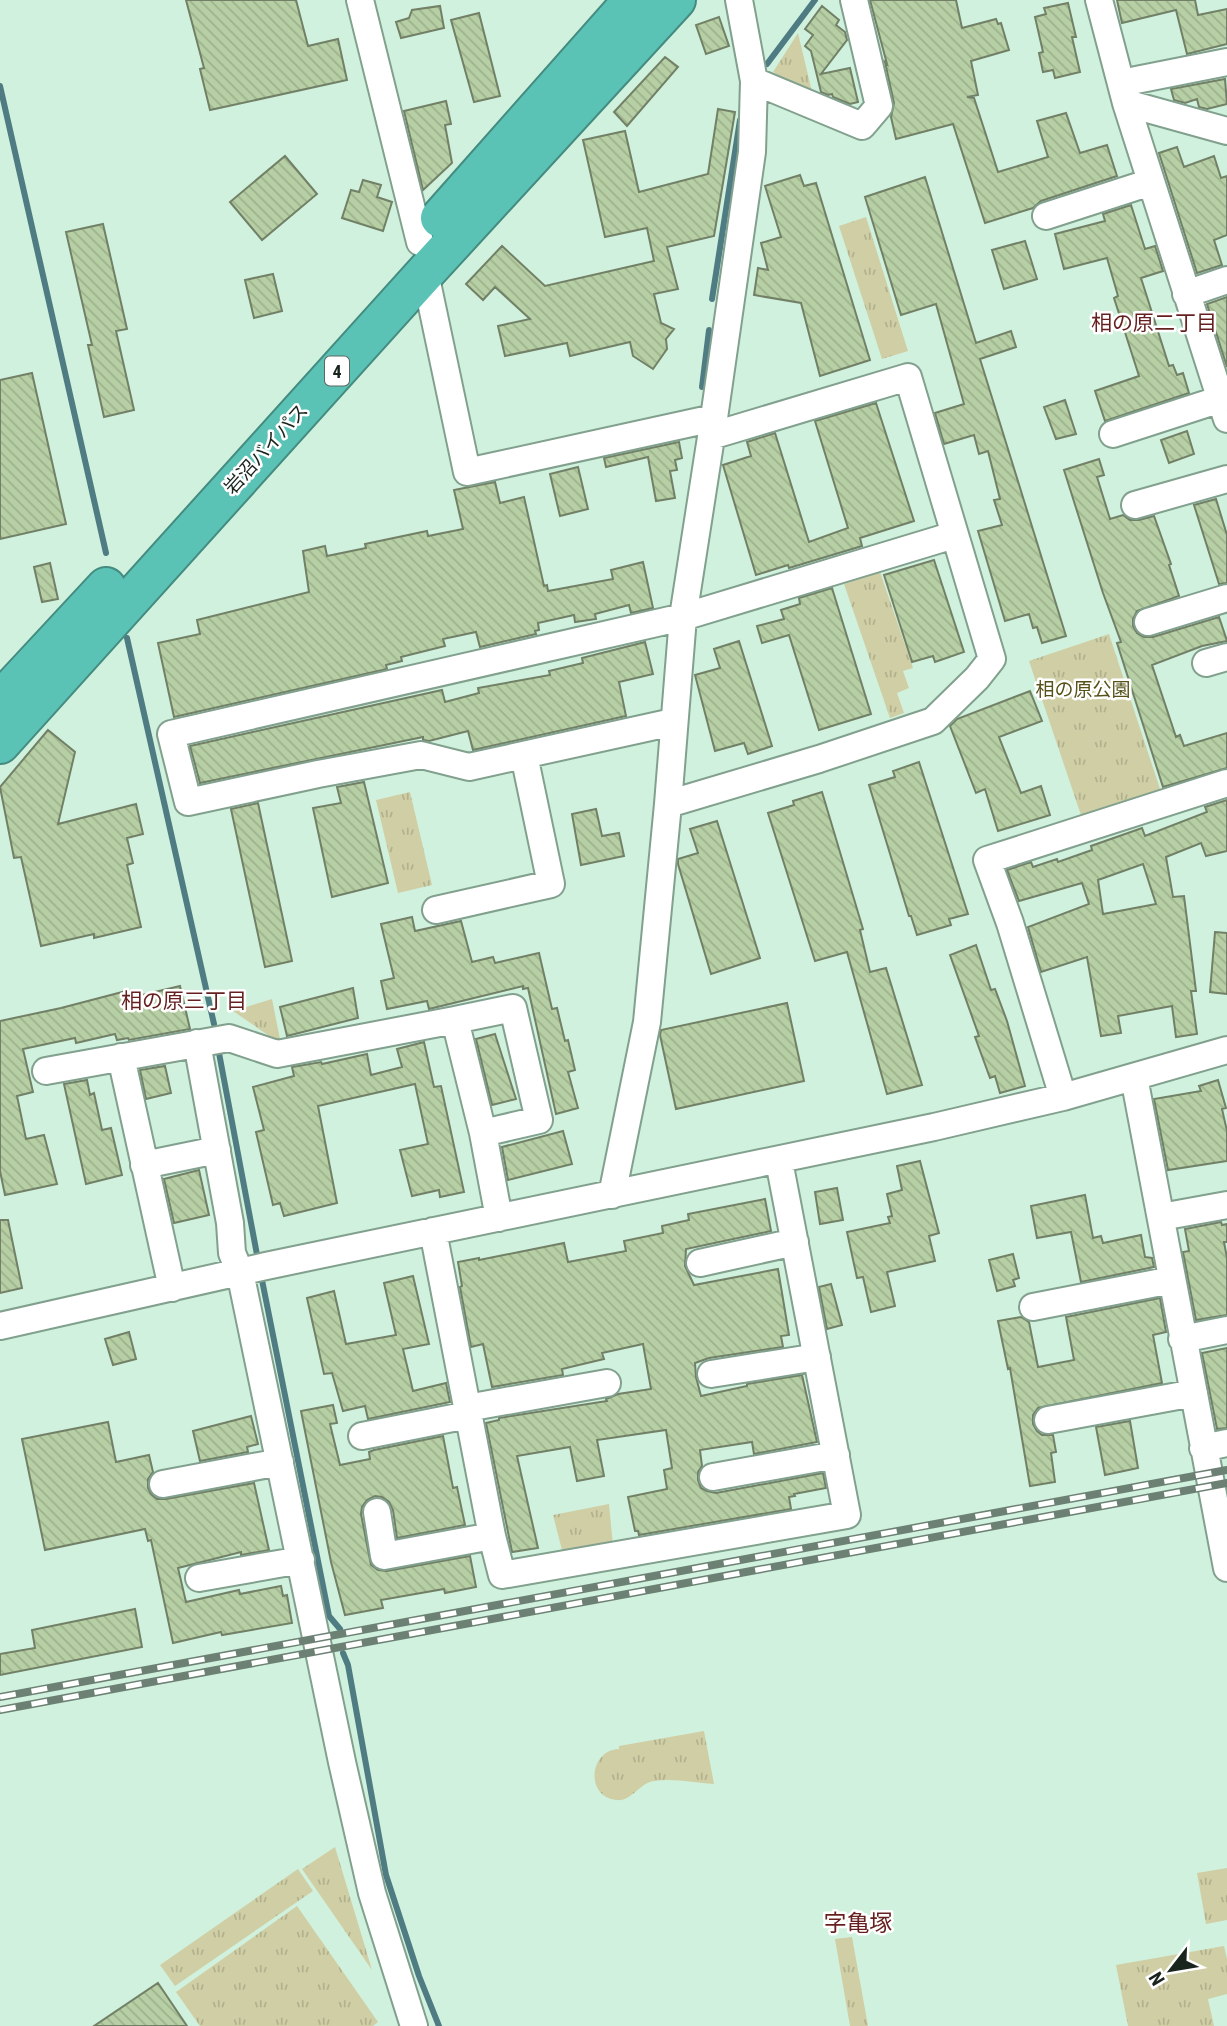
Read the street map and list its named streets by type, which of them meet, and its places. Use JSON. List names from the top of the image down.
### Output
{
  "streets": {
    "highway": ["4", "岩沼バイパス"]
  },
  "districts": ["相の原二丁目", "相の原三丁目", "字亀塚"],
  "parks": ["相の原公園"],
  "north": "bottom left"
}
